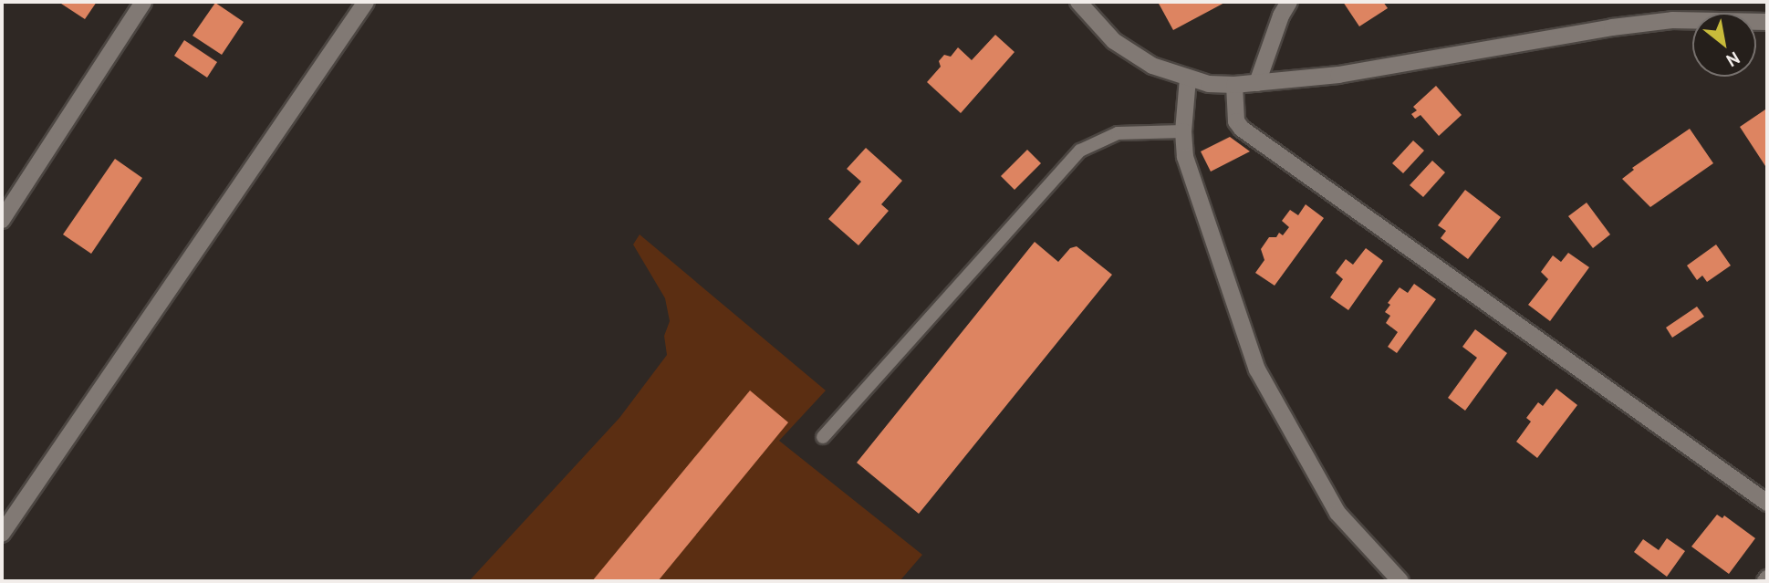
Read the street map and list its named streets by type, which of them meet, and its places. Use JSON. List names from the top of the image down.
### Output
{
  "north": "bottom right"
}
